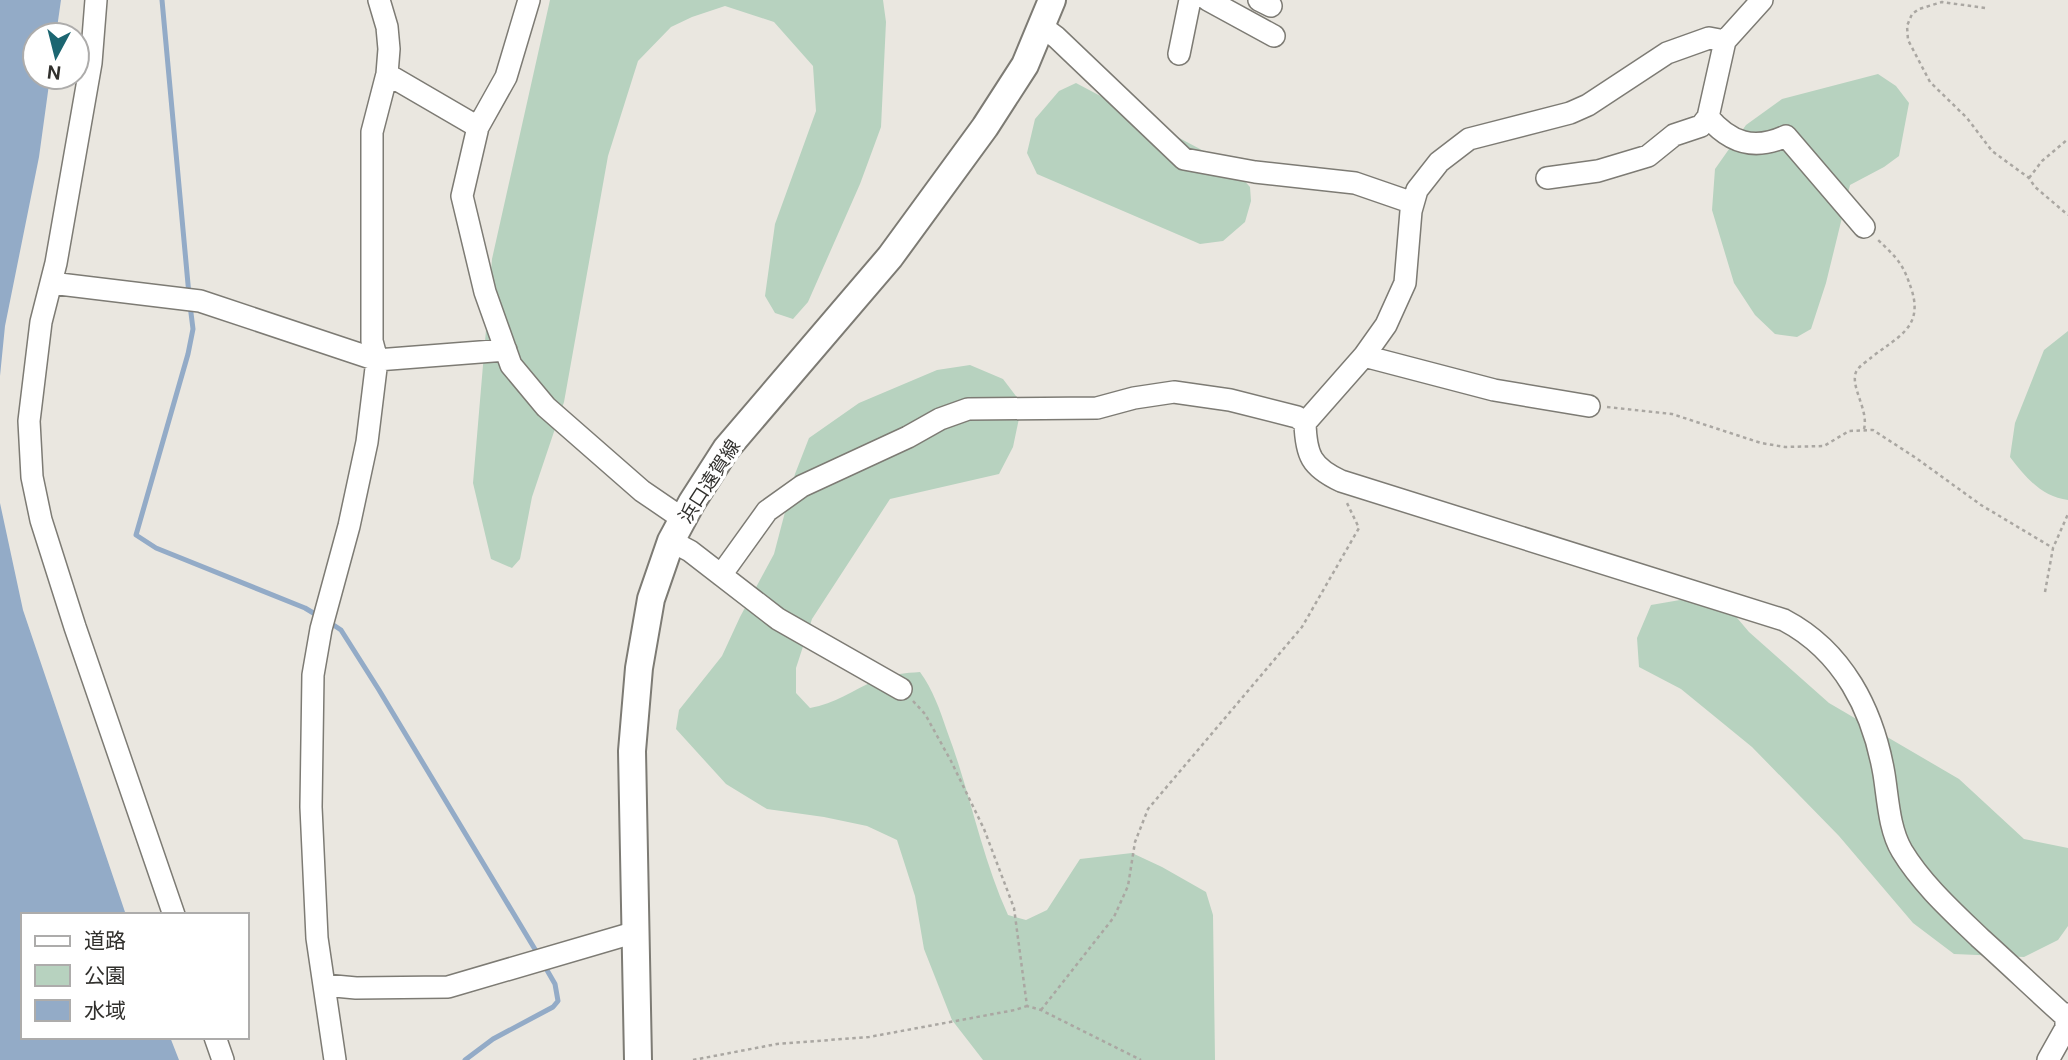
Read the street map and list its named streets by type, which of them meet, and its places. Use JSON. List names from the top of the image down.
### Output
{
  "streets": {
    "main road": ["浜口遠賀線"]
  },
  "legend": ["道路", "公園", "水域"],
  "north": "bottom"
}
